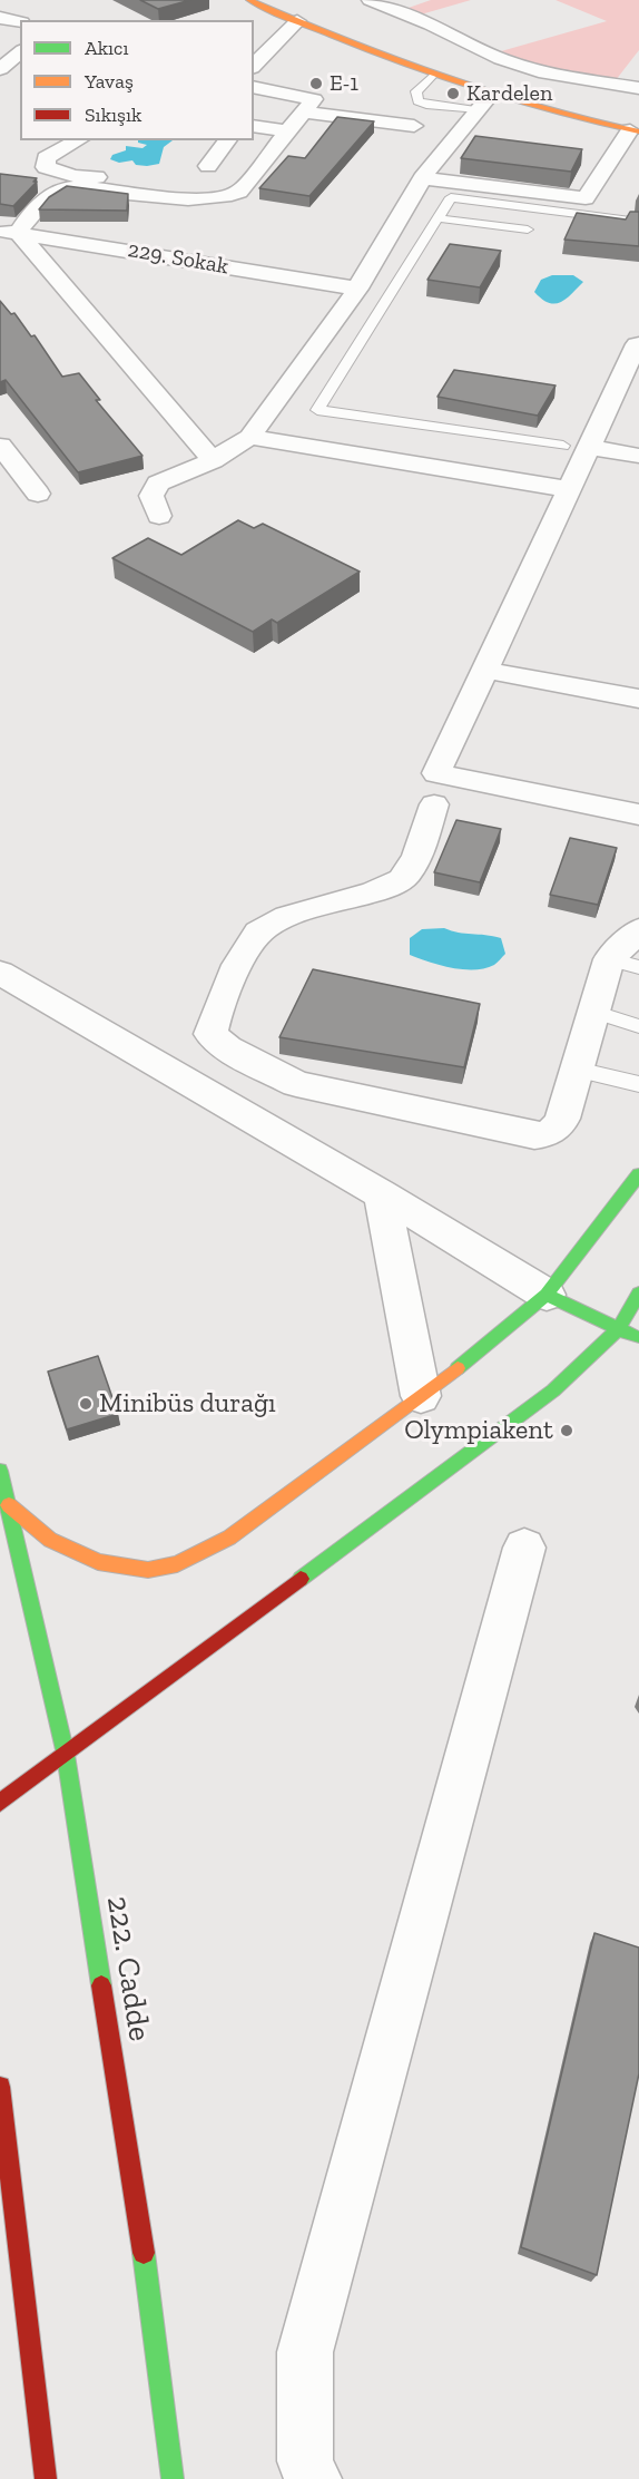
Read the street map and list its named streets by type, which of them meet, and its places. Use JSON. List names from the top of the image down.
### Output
{
  "streets": {
    "street": ["229. Sokak", "222. Cadde"]
  },
  "places": [
    "E-1",
    "Kardelen",
    "Minibüs durağı",
    "Olympiakent"
  ],
  "legend": ["Akıcı", "Yavaş", "Sıkışık"]
}
